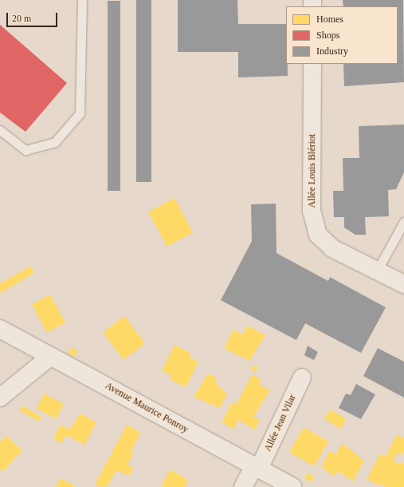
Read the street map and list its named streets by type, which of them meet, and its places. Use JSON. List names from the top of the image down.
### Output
{
  "streets": {
    "street": ["Allée Louis Blériot", "Avenue Maurice Ponroy", "Allée Jean Vilar"]
  },
  "crossings": [
    ["Avenue Maurice Ponroy", "Allée Jean Vilar"]
  ],
  "legend": ["Homes", "Shops", "Industry"],
  "scale_bar": "20 m"
}
